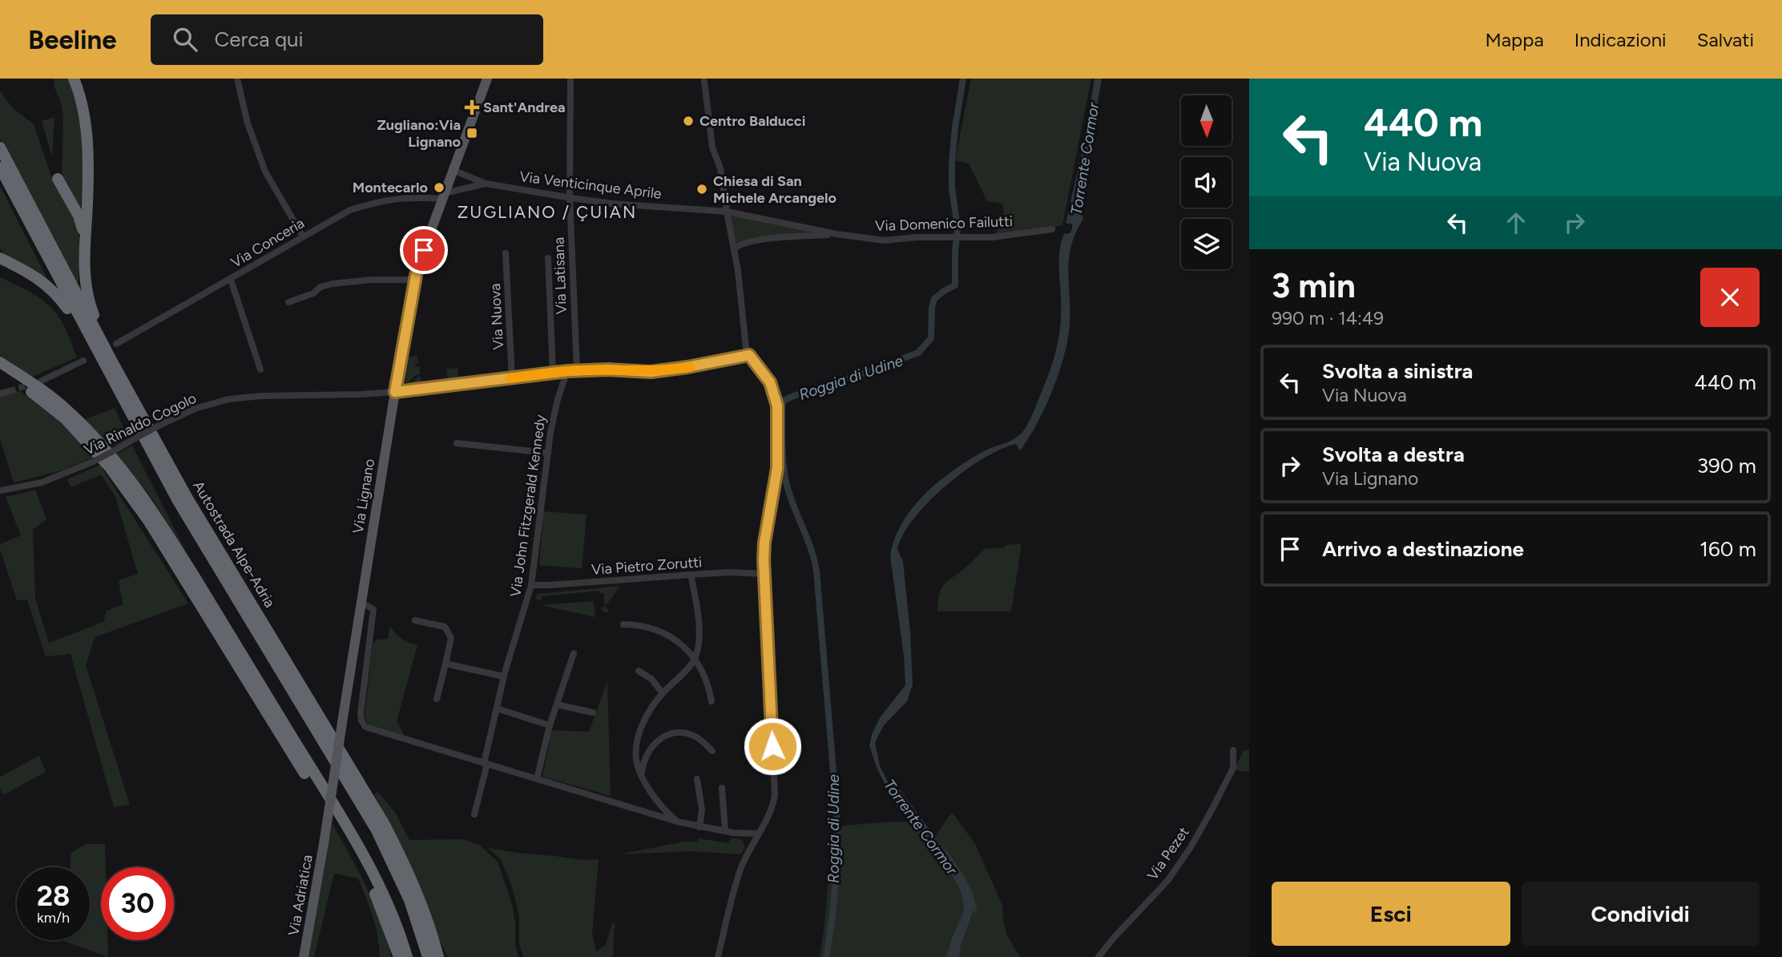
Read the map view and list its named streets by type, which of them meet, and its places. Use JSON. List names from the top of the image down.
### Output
{
  "streets": {
    "highway": ["Autostrada Alpe-Adria"],
    "main road": ["Via Lignano", "Via Adriatica"],
    "street": [
      "Via Venticinque Aprile",
      "Via Domenico Failutti",
      "Via Conceria",
      "Via Latisana",
      "Via Nuova",
      "Via Rinaldo Cogolo",
      "Via John Fitzgerald Kennedy",
      "Via Pietro Zorutti",
      "Via Pezet"
    ]
  },
  "crossings": [
    ["Via Venticinque Aprile", "Via Domenico Failutti"],
    ["Via Venticinque Aprile", "Via Conceria"],
    ["Via Venticinque Aprile", "Via Latisana"],
    ["Via Conceria", "Via Lignano"],
    ["Via Rinaldo Cogolo", "Via Lignano"],
    ["Via Lignano", "Via Adriatica"],
    ["Via John Fitzgerald Kennedy", "Via Pietro Zorutti"]
  ],
  "districts": ["ZUGLIANO / ÇUIAN"],
  "water": ["Torrente Cormor", "Roggia di Udine"],
  "places": {
    "health": ["Sant'Andrea"],
    "other": ["Centro Balducci", "Montecarlo", "Chiesa di San Michele Arcangelo"],
    "transit": ["Zugliano:Via Lignano"]
  },
  "north": "bottom",
  "page": {
    "header": "Beeline",
    "search": "Cerca qui",
    "nav": ["Mappa", "Indicazioni", "Salvati"],
    "turn": ["440 m", "Via Nuova"],
    "heading": ["3 min", "990 m · 14:49"],
    "list": [
      {
        "name": "Svolta a sinistra",
        "note": "Via Nuova",
        "value": "440 m"
      },
      {
        "name": "Svolta a destra",
        "note": "Via Lignano",
        "value": "390 m"
      },
      {
        "name": "Arrivo a destinazione",
        "value": "160 m"
      }
    ],
    "speed": "28 km/h",
    "limit": "30",
    "buttons": ["Esci", "Condividi"]
  }
}
